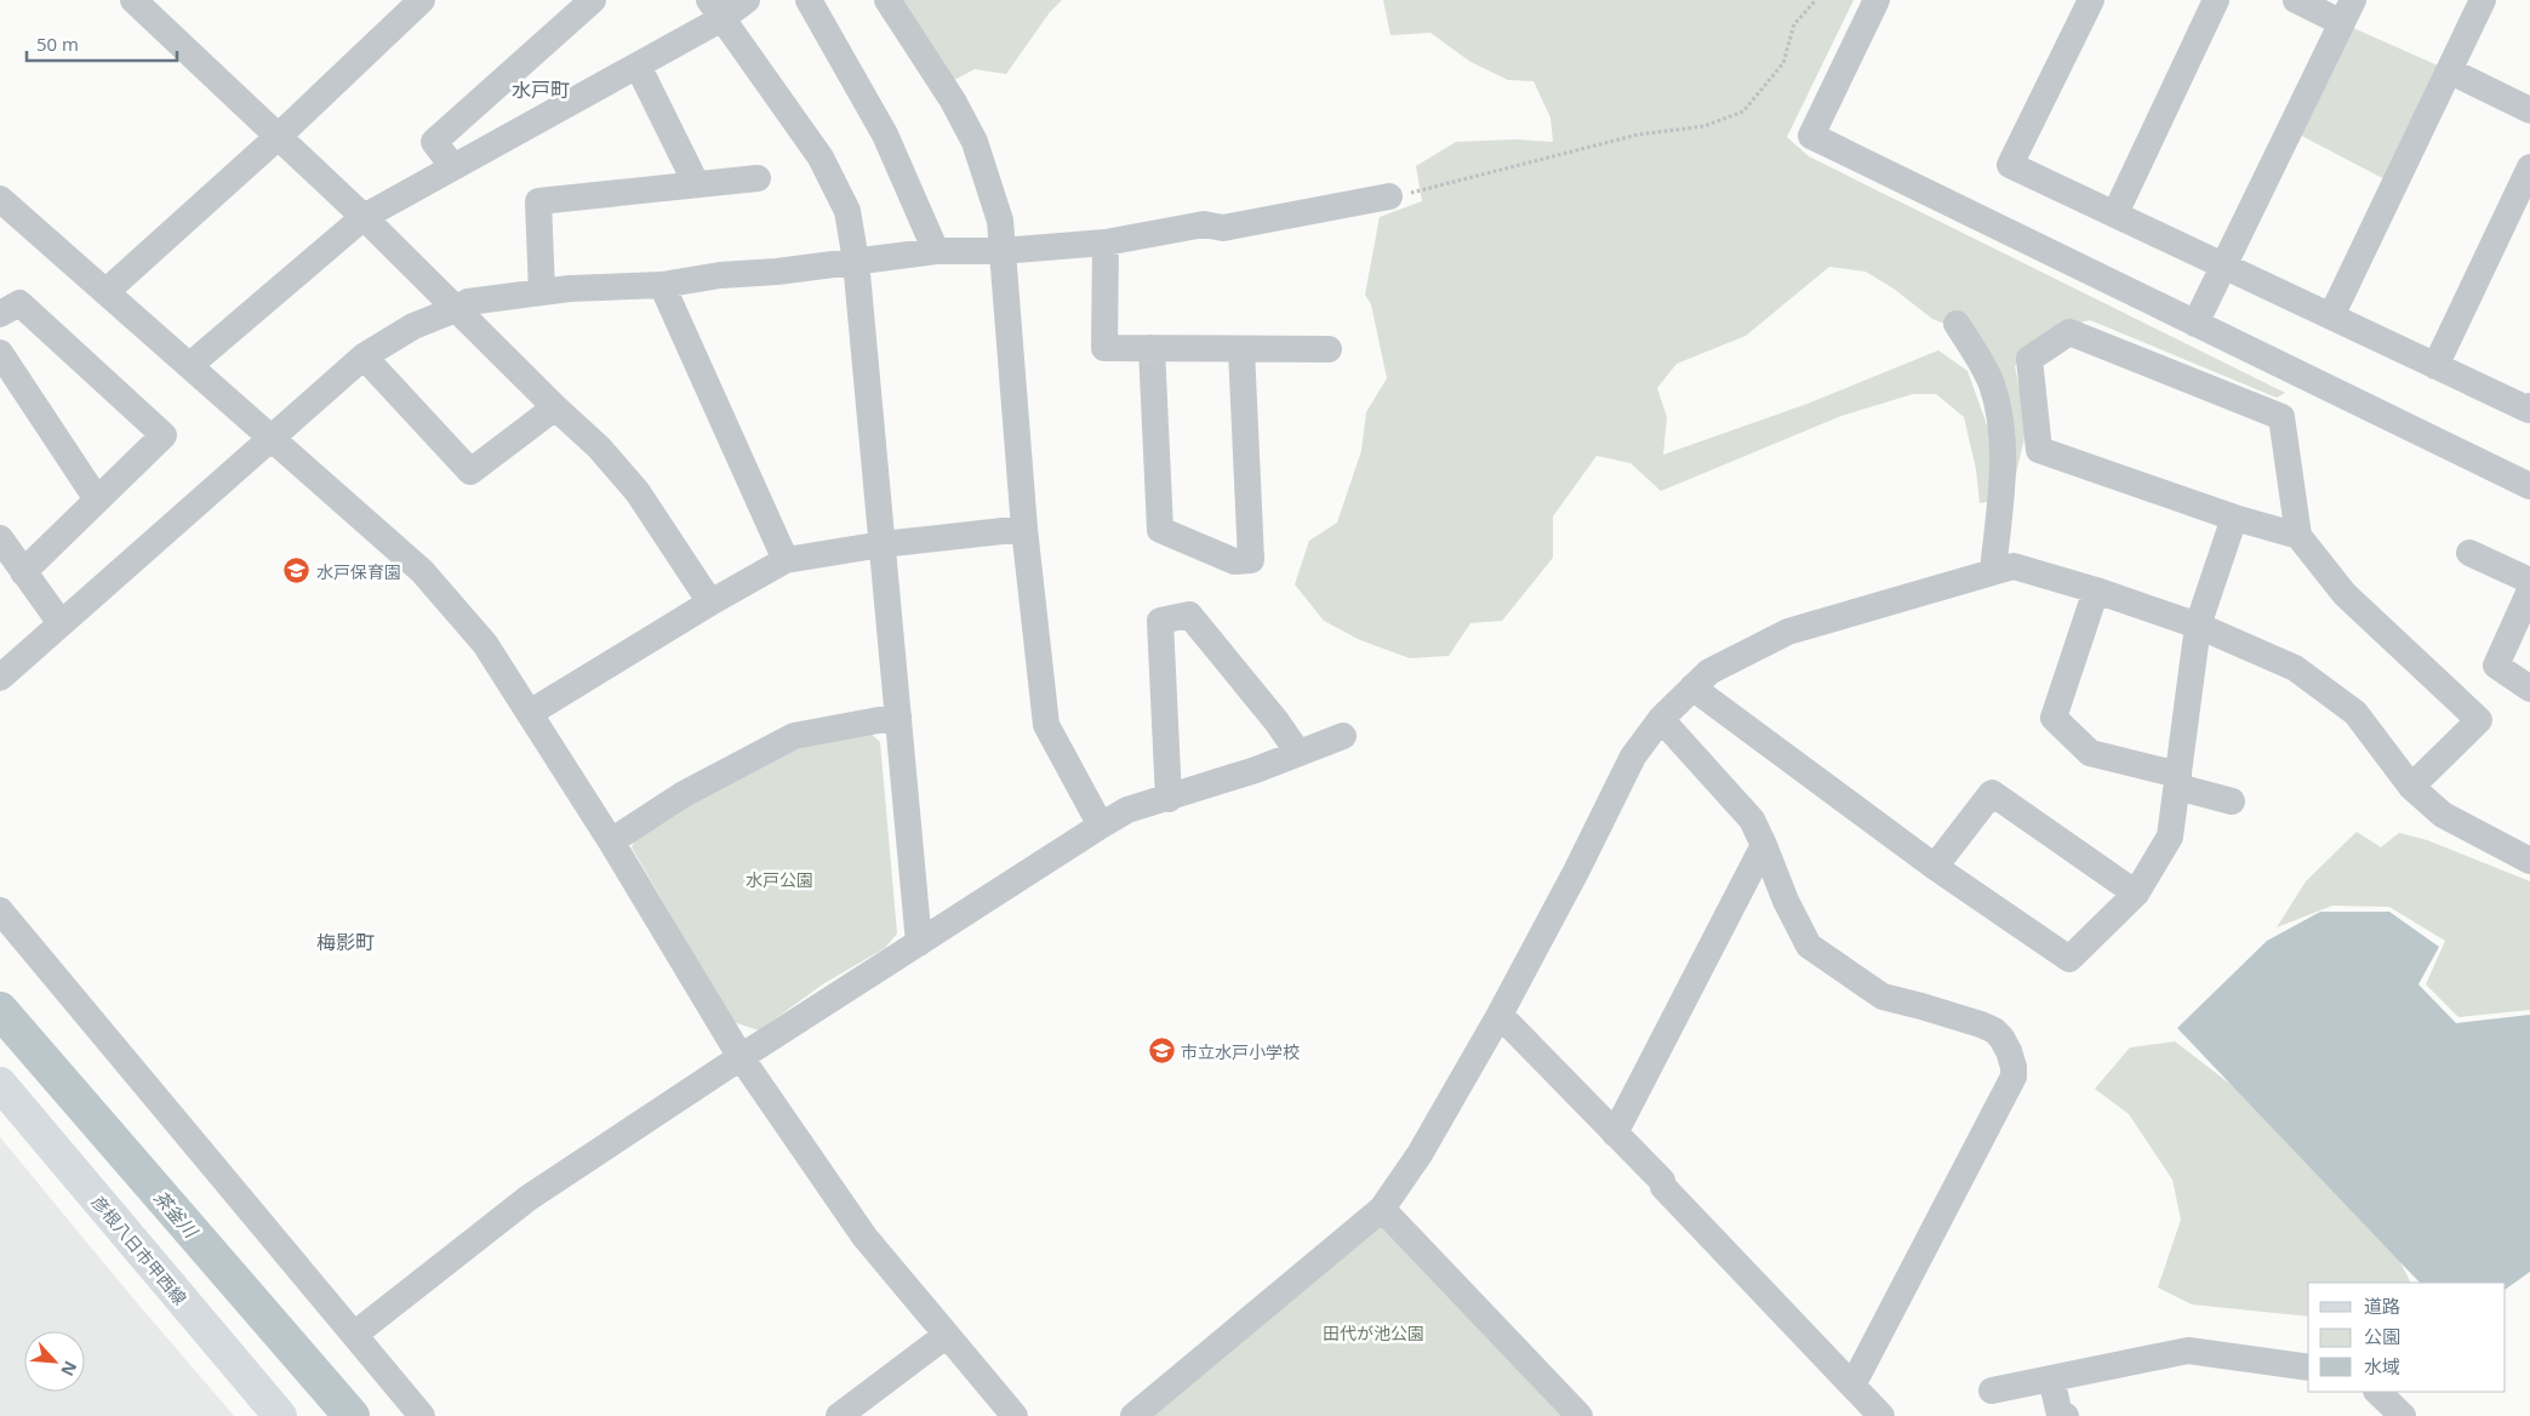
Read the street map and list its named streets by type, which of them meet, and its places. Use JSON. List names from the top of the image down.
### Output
{
  "streets": {
    "main road": ["彦根八日市甲西線"]
  },
  "districts": ["水戸町", "梅影町"],
  "water": ["茶釜川"],
  "parks": ["水戸公園", "田代が池公園"],
  "places": {
    "school or university": ["水戸保育園", "市立水戸小学校"]
  },
  "legend": ["道路", "公園", "水域"],
  "scale_bar": "50 m",
  "north": "bottom right"
}
